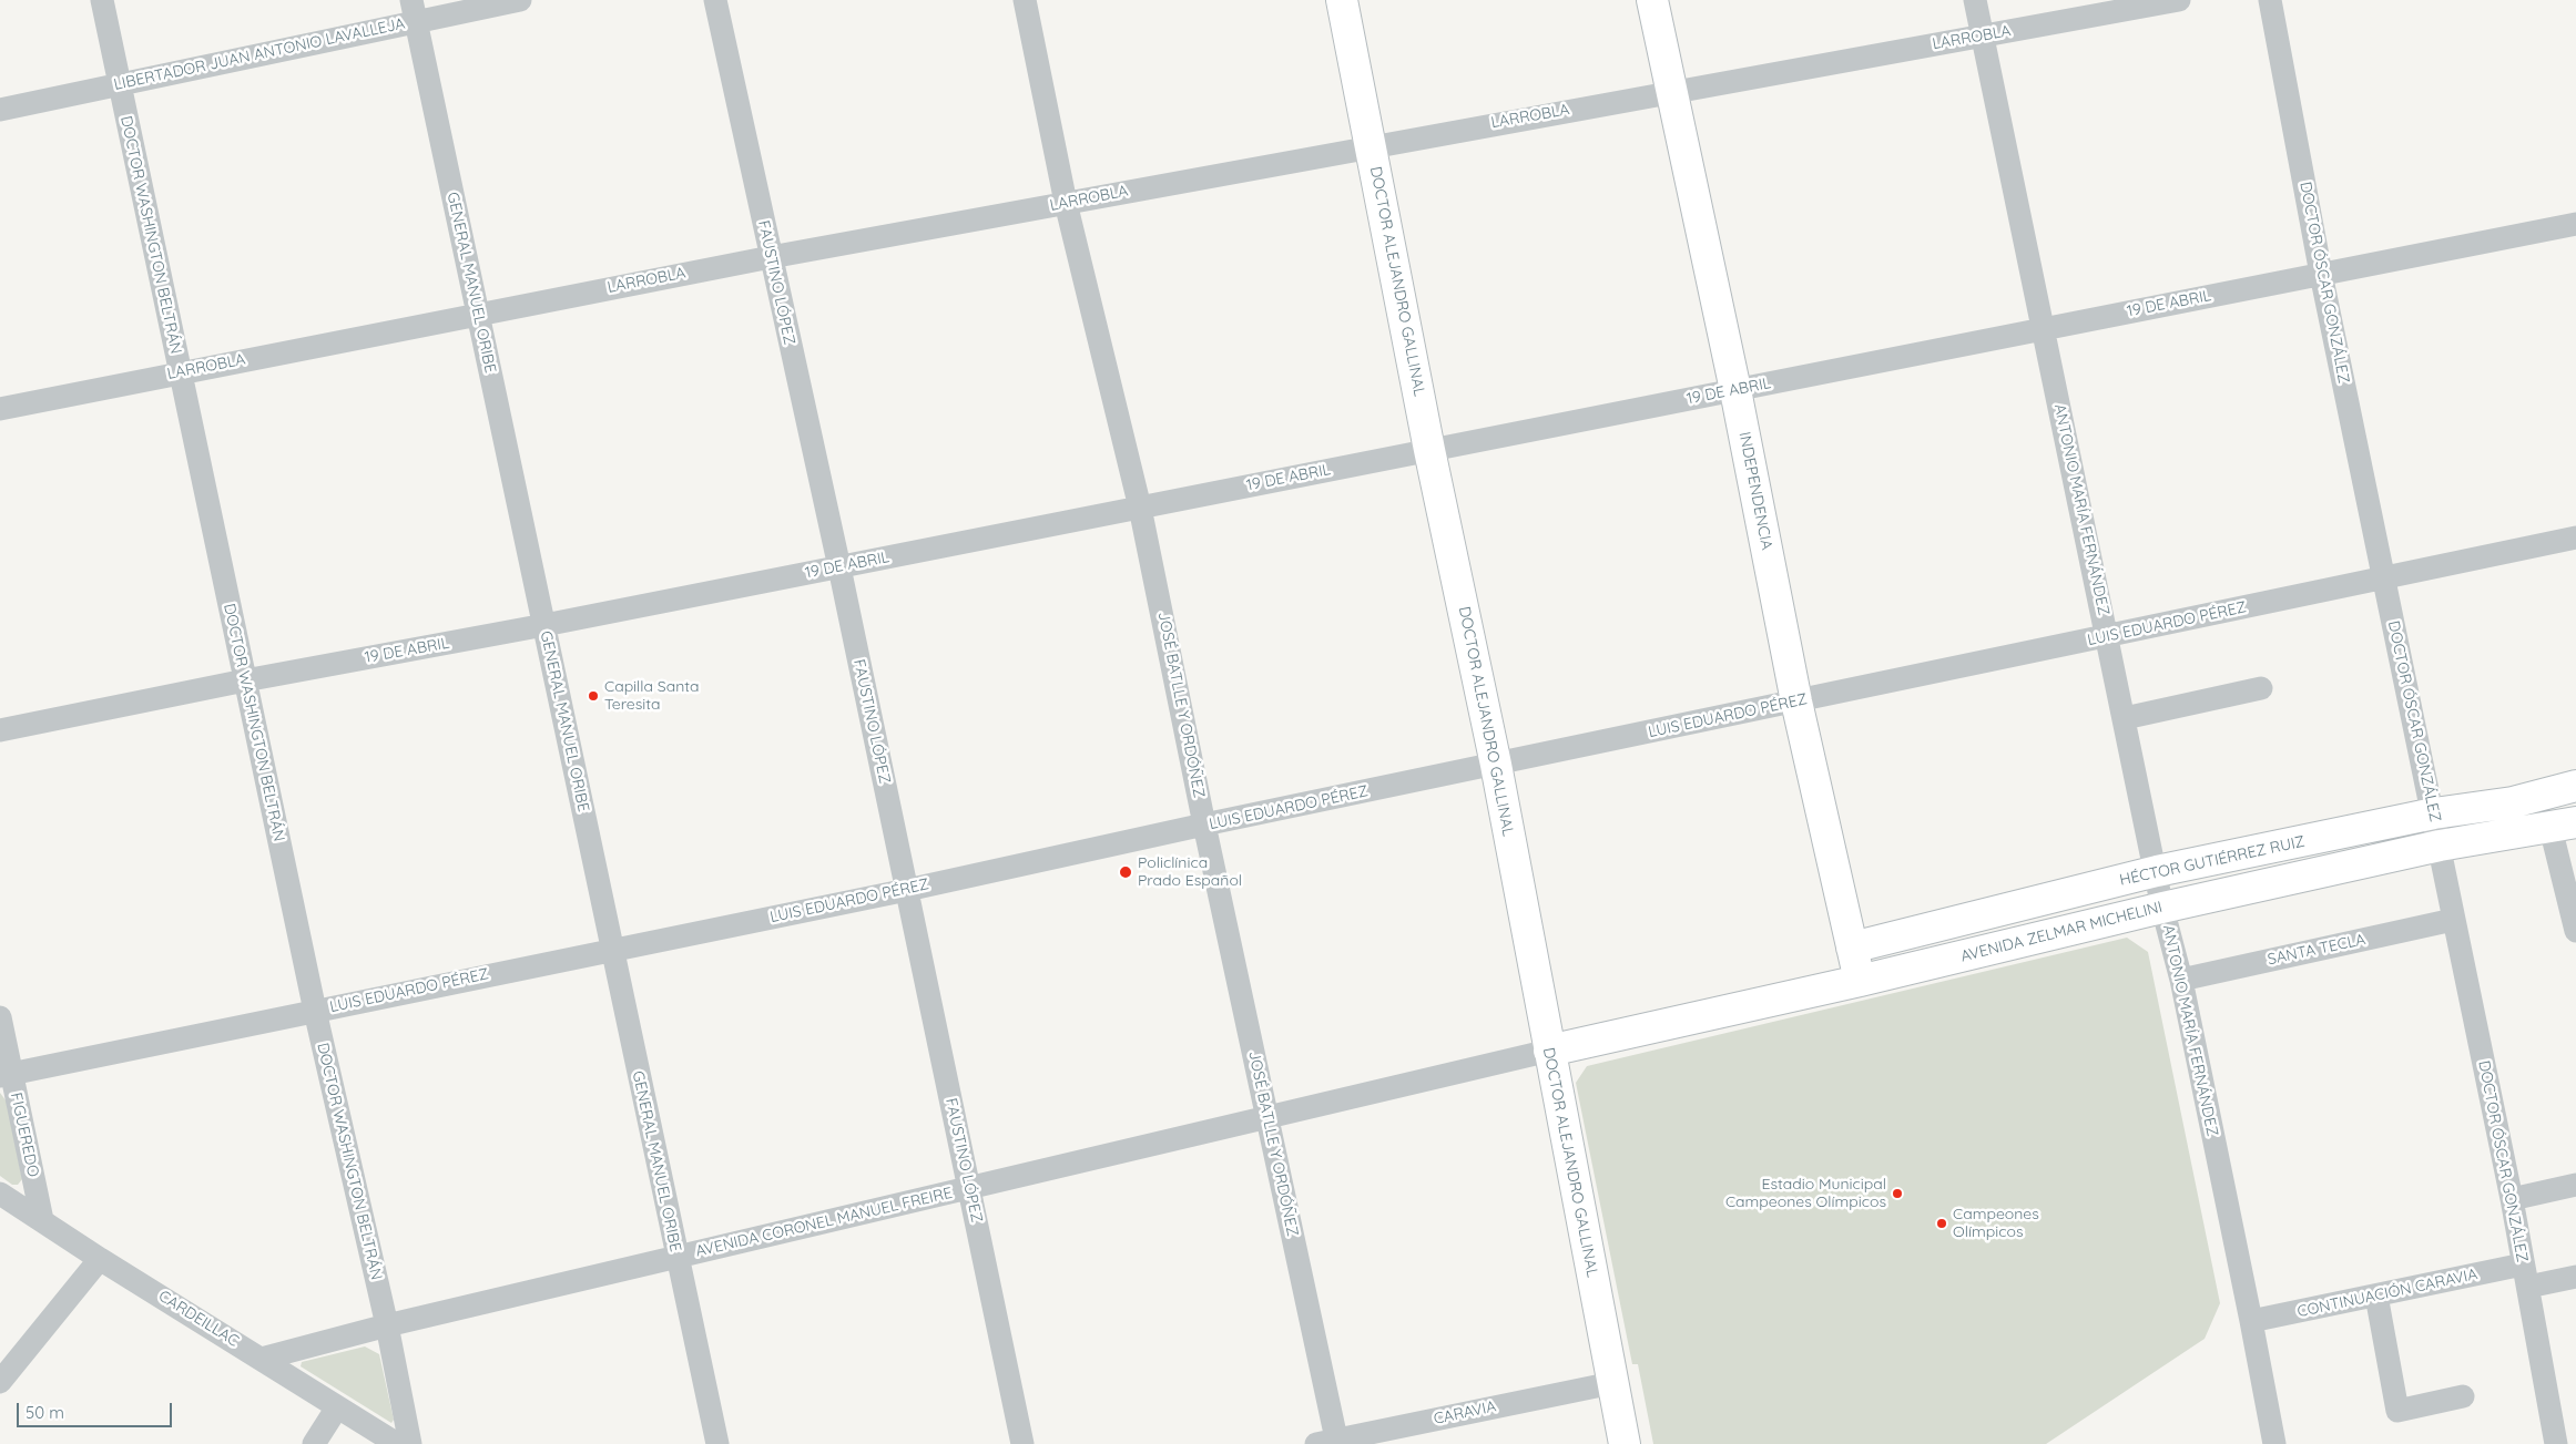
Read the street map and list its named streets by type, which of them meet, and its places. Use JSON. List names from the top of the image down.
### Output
{
  "streets": {
    "street": [
      "LARROBLA",
      "LIBERTADOR JUAN ANTONIO LAVALLEJA",
      "DOCTOR WASHINGTON BELTRÁN",
      "DOCTOR ALEJANDRO GALLINAL",
      "GENERAL MANUEL ORIBE",
      "FAUSTINO LÓPEZ",
      "DOCTOR ÓSCAR GONZÁLEZ",
      "19 DE ABRIL",
      "INDEPENDENCIA",
      "ANTONIO MARÍA FERNÁNDEZ",
      "LUIS EDUARDO PÉREZ",
      "JOSÉ BATLLE Y ORDÓÑEZ",
      "HÉCTOR GUTIÉRREZ RUIZ",
      "AVENIDA ZELMAR MICHELINI",
      "SANTA TECLA",
      "FIGUEREDO",
      "AVENIDA CORONEL MANUEL FREIRE",
      "CONTINUACIÓN CARAVIA",
      "CARDEILLAC",
      "CARAVIA"
    ]
  },
  "crossings": [
    ["LARROBLA", "DOCTOR WASHINGTON BELTRÁN"],
    ["LARROBLA", "DOCTOR ALEJANDRO GALLINAL"],
    ["LARROBLA", "GENERAL MANUEL ORIBE"],
    ["LARROBLA", "FAUSTINO LÓPEZ"],
    ["LARROBLA", "INDEPENDENCIA"],
    ["LARROBLA", "ANTONIO MARÍA FERNÁNDEZ"],
    ["LARROBLA", "JOSÉ BATLLE Y ORDÓÑEZ"],
    ["LIBERTADOR JUAN ANTONIO LAVALLEJA", "DOCTOR WASHINGTON BELTRÁN"],
    ["LIBERTADOR JUAN ANTONIO LAVALLEJA", "GENERAL MANUEL ORIBE"],
    ["DOCTOR WASHINGTON BELTRÁN", "19 DE ABRIL"],
    ["DOCTOR WASHINGTON BELTRÁN", "LUIS EDUARDO PÉREZ"],
    ["DOCTOR WASHINGTON BELTRÁN", "AVENIDA CORONEL MANUEL FREIRE"],
    ["DOCTOR ALEJANDRO GALLINAL", "19 DE ABRIL"],
    ["DOCTOR ALEJANDRO GALLINAL", "LUIS EDUARDO PÉREZ"],
    ["DOCTOR ALEJANDRO GALLINAL", "AVENIDA ZELMAR MICHELINI"],
    ["DOCTOR ALEJANDRO GALLINAL", "AVENIDA CORONEL MANUEL FREIRE"],
    ["DOCTOR ALEJANDRO GALLINAL", "CARAVIA"],
    ["GENERAL MANUEL ORIBE", "19 DE ABRIL"],
    ["GENERAL MANUEL ORIBE", "LUIS EDUARDO PÉREZ"],
    ["GENERAL MANUEL ORIBE", "AVENIDA CORONEL MANUEL FREIRE"],
    ["FAUSTINO LÓPEZ", "19 DE ABRIL"],
    ["FAUSTINO LÓPEZ", "LUIS EDUARDO PÉREZ"],
    ["FAUSTINO LÓPEZ", "AVENIDA CORONEL MANUEL FREIRE"],
    ["DOCTOR ÓSCAR GONZÁLEZ", "19 DE ABRIL"],
    ["DOCTOR ÓSCAR GONZÁLEZ", "LUIS EDUARDO PÉREZ"],
    ["DOCTOR ÓSCAR GONZÁLEZ", "HÉCTOR GUTIÉRREZ RUIZ"],
    ["DOCTOR ÓSCAR GONZÁLEZ", "AVENIDA ZELMAR MICHELINI"],
    ["DOCTOR ÓSCAR GONZÁLEZ", "SANTA TECLA"],
    ["DOCTOR ÓSCAR GONZÁLEZ", "CONTINUACIÓN CARAVIA"],
    ["19 DE ABRIL", "INDEPENDENCIA"],
    ["19 DE ABRIL", "ANTONIO MARÍA FERNÁNDEZ"],
    ["19 DE ABRIL", "JOSÉ BATLLE Y ORDÓÑEZ"],
    ["INDEPENDENCIA", "LUIS EDUARDO PÉREZ"],
    ["INDEPENDENCIA", "HÉCTOR GUTIÉRREZ RUIZ"],
    ["INDEPENDENCIA", "AVENIDA ZELMAR MICHELINI"],
    ["ANTONIO MARÍA FERNÁNDEZ", "LUIS EDUARDO PÉREZ"],
    ["ANTONIO MARÍA FERNÁNDEZ", "HÉCTOR GUTIÉRREZ RUIZ"],
    ["ANTONIO MARÍA FERNÁNDEZ", "AVENIDA ZELMAR MICHELINI"],
    ["ANTONIO MARÍA FERNÁNDEZ", "SANTA TECLA"],
    ["ANTONIO MARÍA FERNÁNDEZ", "CONTINUACIÓN CARAVIA"],
    ["LUIS EDUARDO PÉREZ", "JOSÉ BATLLE Y ORDÓÑEZ"],
    ["LUIS EDUARDO PÉREZ", "FIGUEREDO"],
    ["JOSÉ BATLLE Y ORDÓÑEZ", "AVENIDA CORONEL MANUEL FREIRE"],
    ["JOSÉ BATLLE Y ORDÓÑEZ", "CARAVIA"],
    ["AVENIDA ZELMAR MICHELINI", "AVENIDA CORONEL MANUEL FREIRE"],
    ["FIGUEREDO", "CARDEILLAC"],
    ["AVENIDA CORONEL MANUEL FREIRE", "CARDEILLAC"]
  ],
  "places": [
    "Capilla Santa Teresita",
    "Policlínica Prado Español",
    "Estadio Municipal Campeones Olímpicos",
    "Campeones Olímpicos"
  ],
  "scale_bar": "50 m"
}
